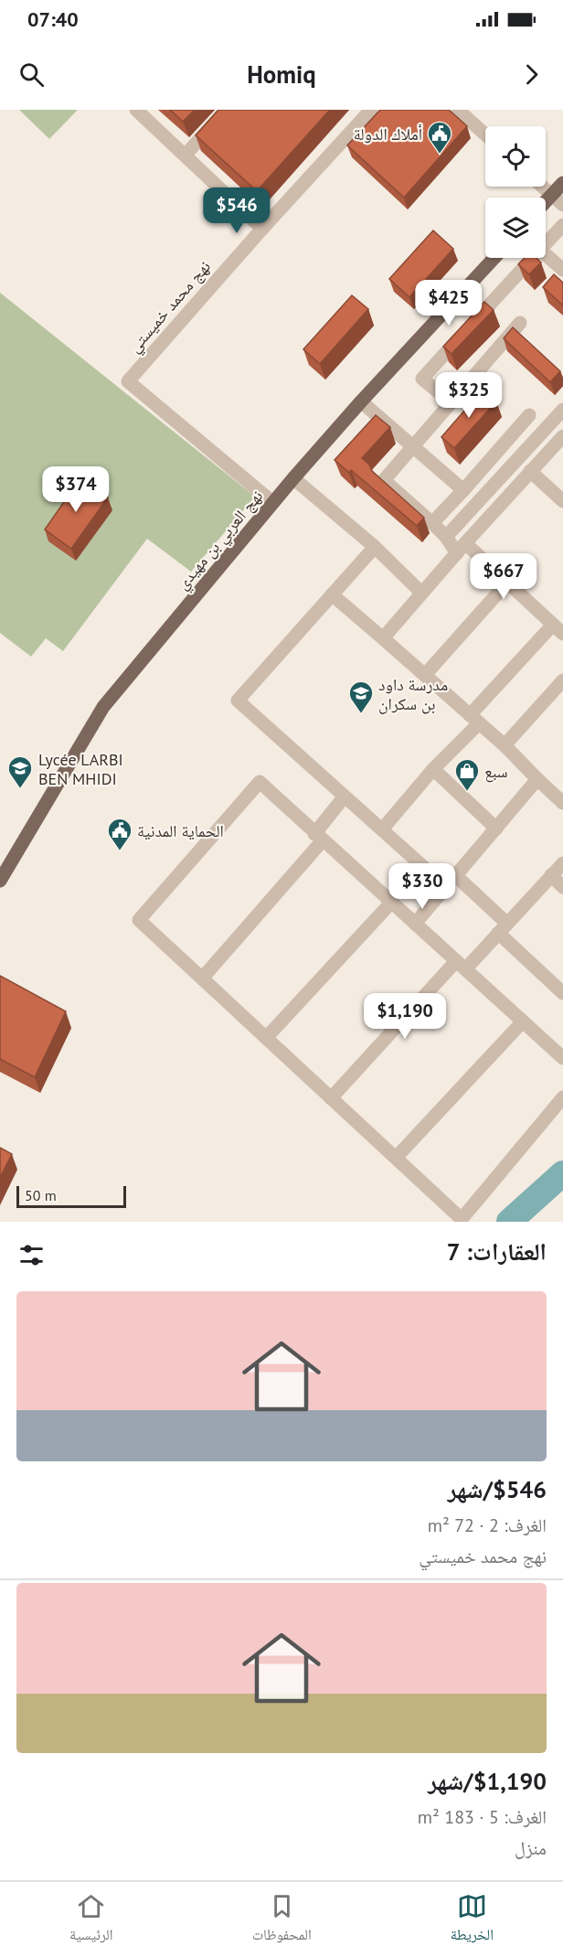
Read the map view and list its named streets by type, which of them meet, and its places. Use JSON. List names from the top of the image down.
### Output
{
  "streets": {
    "main road": ["نهج العربي بن مهيدي"],
    "street": ["نهج محمد خميستي"]
  },
  "crossings": [
    ["نهج محمد خميستي", "نهج العربي بن مهيدي"]
  ],
  "places": {
    "public building": ["أملاك الدولة", "الحماية المدنية"],
    "school or university": ["مدرسة داود بن سكران", "Lycée LARBI BEN MHIDI"],
    "shop": ["سبع"]
  },
  "scale_bar": "50 m",
  "page": {
    "status": "07:40",
    "header": "Homiq",
    "price": [
      "$546",
      "$425",
      "$325",
      "$374",
      "$667",
      "$330",
      "$1,190"
    ],
    "scale": "50 m",
    "heading": "العقارات: 7",
    "list": [
      {
        "name": "$546/شهر",
        "note": "الغرف: 2 · 72 m² · نهج محمد خميستي"
      },
      {
        "name": "$1,190/شهر",
        "note": "الغرف: 5 · 183 m² · منزل"
      }
    ],
    "tabs": ["الخريطة", "المحفوظات", "الرئيسية"]
  }
}
